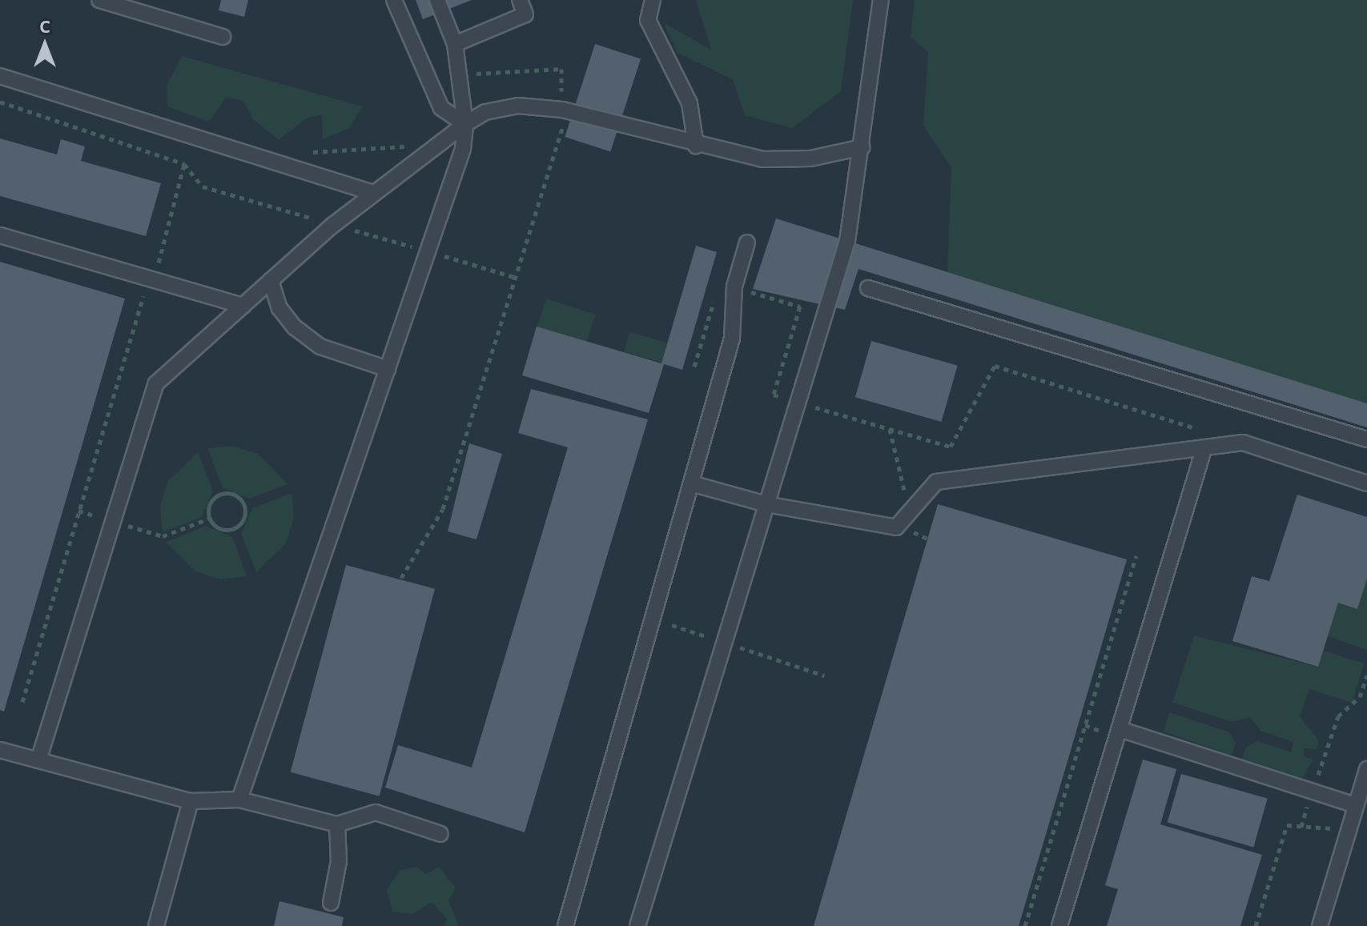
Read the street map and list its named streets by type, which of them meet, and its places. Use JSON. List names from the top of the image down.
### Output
{
  "north": "top"
}
